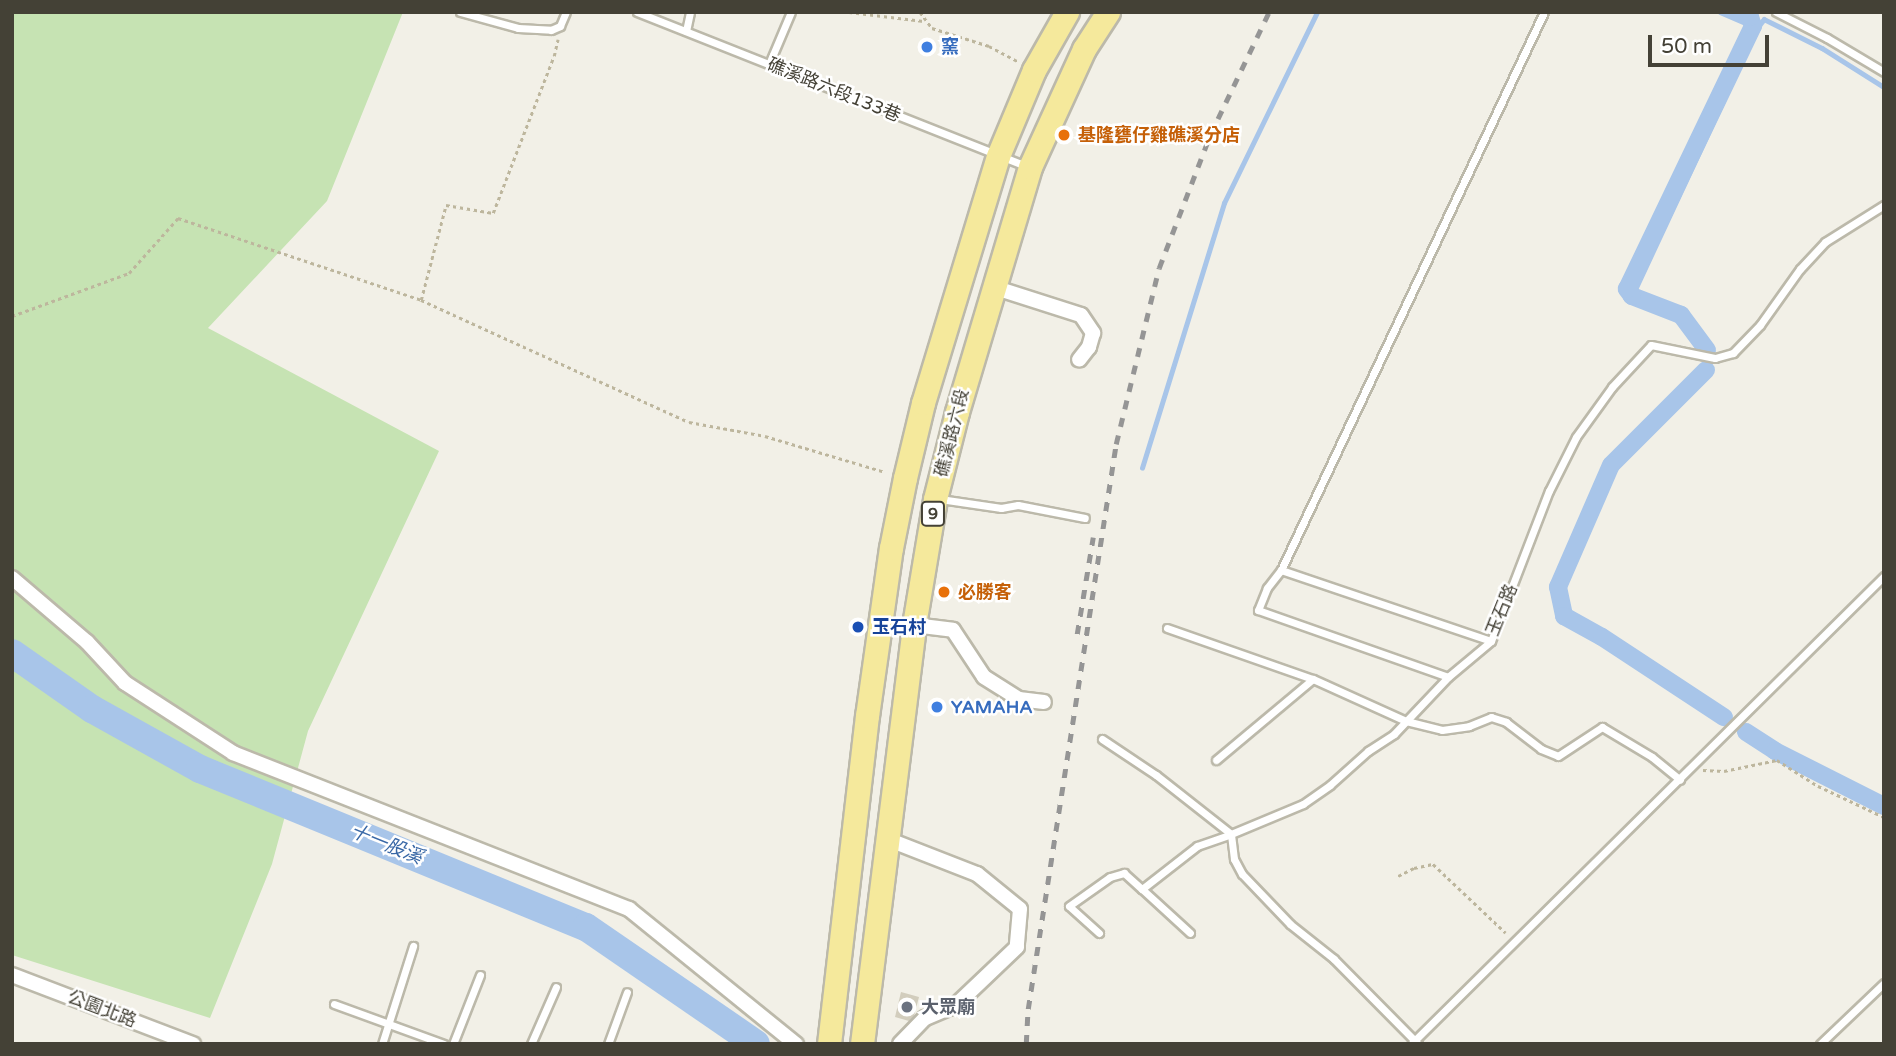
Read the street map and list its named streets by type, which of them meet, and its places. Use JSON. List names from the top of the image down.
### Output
{
  "streets": {
    "main road": ["礁溪路六段", "9"],
    "street": ["公園北路"],
    "lane": ["礁溪路六段133巷", "玉石路"]
  },
  "crossings": [
    ["礁溪路六段133巷", "礁溪路六段"]
  ],
  "water": ["十一股溪"],
  "places": [
    "窯",
    "基隆甕仔雞礁溪分店",
    "必勝客",
    "玉石村",
    "YAMAHA",
    "大眾廟"
  ],
  "scale_bar": "50 m"
}
